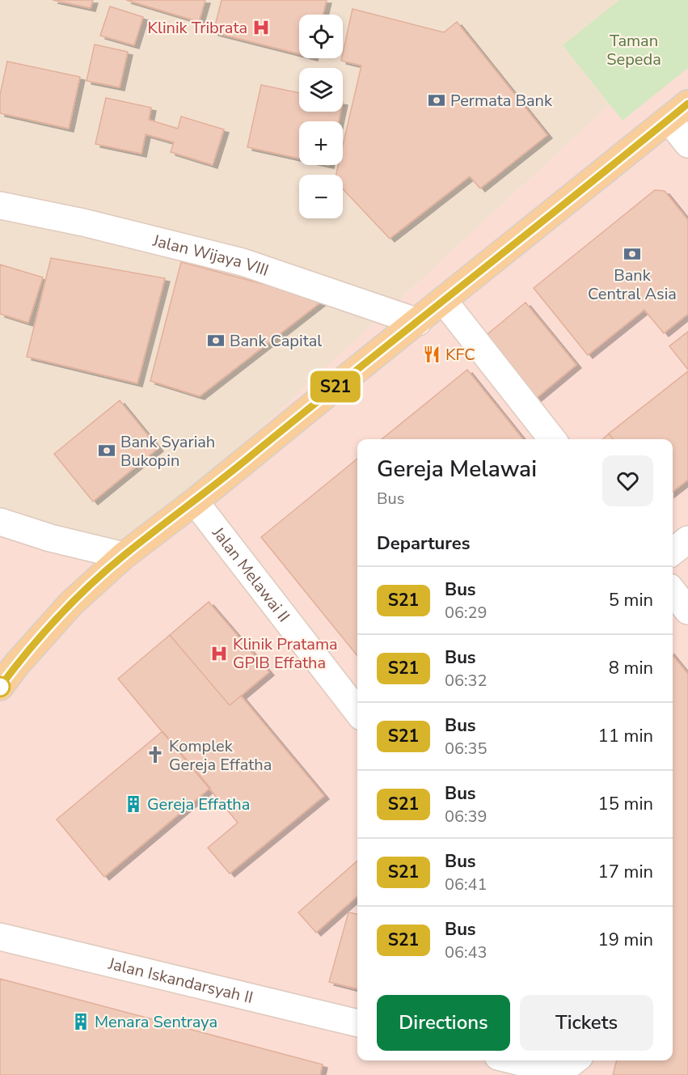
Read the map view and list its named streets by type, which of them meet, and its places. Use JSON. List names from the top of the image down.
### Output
{
  "streets": {
    "street": ["Jalan Wijaya VIII", "Jalan Melawai II", "Jalan Iskandarsyah II"]
  },
  "parks": ["Taman Sepeda"],
  "places": {
    "hospital": ["Klinik Tribrata", "Klinik Pratama GPIB Effatha"],
    "bank": [
      "Permata Bank",
      "Bank Central Asia",
      "Bank Capital",
      "Bank Syariah Bukopin"
    ],
    "restaurant": ["KFC"],
    "church": ["Komplek Gereja Effatha"],
    "building": ["Gereja Effatha", "Menara Sentraya"]
  },
  "lines": ["bus line S21"],
  "page": {
    "on_map": "S21",
    "map_buttons": ["+", "−"],
    "heading": [
      ["Gereja Melawai", "Bus"],
      "Departures"
    ],
    "list": [
      {
        "mark": "S21",
        "name": "Bus",
        "note": "06:29",
        "value": "5 min"
      },
      {
        "mark": "S21",
        "name": "Bus",
        "note": "06:32",
        "value": "8 min"
      },
      {
        "mark": "S21",
        "name": "Bus",
        "note": "06:35",
        "value": "11 min"
      },
      {
        "mark": "S21",
        "name": "Bus",
        "note": "06:39",
        "value": "15 min"
      },
      {
        "mark": "S21",
        "name": "Bus",
        "note": "06:41",
        "value": "17 min"
      },
      {
        "mark": "S21",
        "name": "Bus",
        "note": "06:43",
        "value": "19 min"
      }
    ],
    "buttons": ["Directions", "Tickets"]
  }
}
